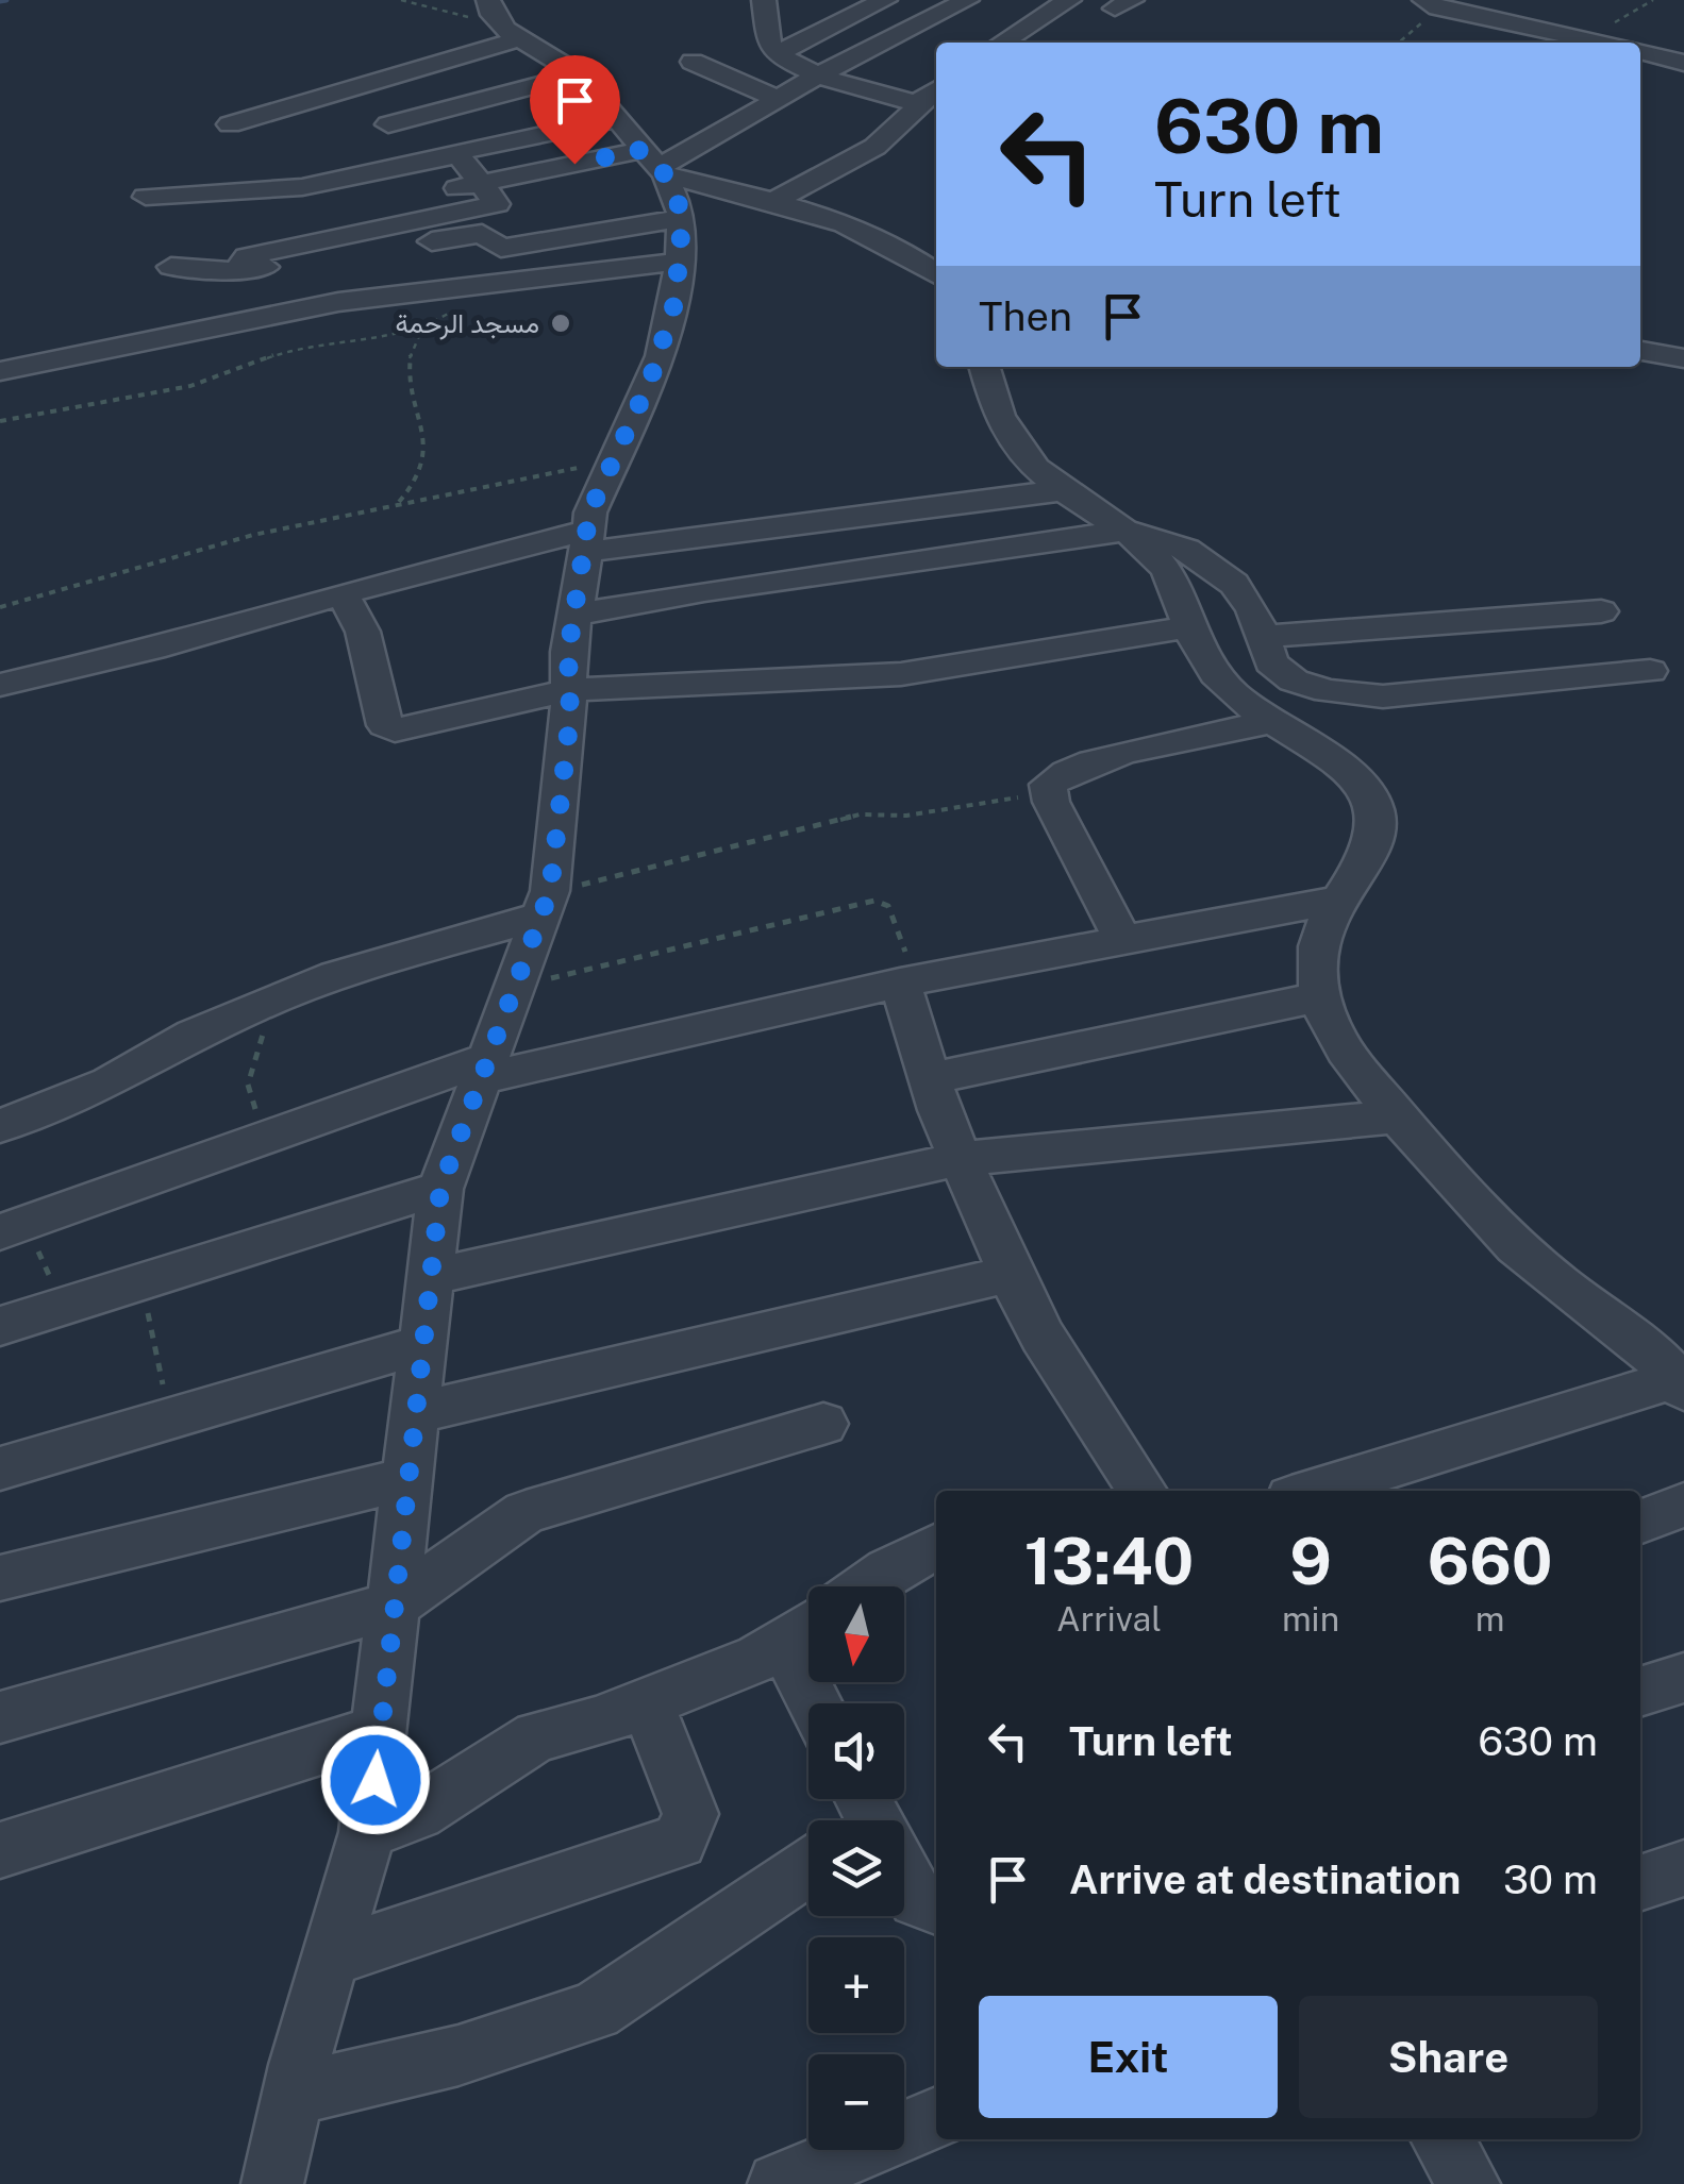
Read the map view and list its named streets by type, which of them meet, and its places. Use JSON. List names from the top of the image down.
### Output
{
  "places": ["مسجد الرحمة"],
  "north": "bottom",
  "page": {
    "turn": ["630 m", "Turn left"],
    "then": "Then",
    "eta": [
      "13:40",
      "Arrival",
      "9",
      "min",
      "660",
      "m"
    ],
    "map_buttons": ["+", "−"],
    "list": [
      {
        "name": "Turn left",
        "value": "630 m"
      },
      {
        "name": "Arrive at destination",
        "value": "30 m"
      }
    ],
    "buttons": ["Exit", "Share"]
  }
}
